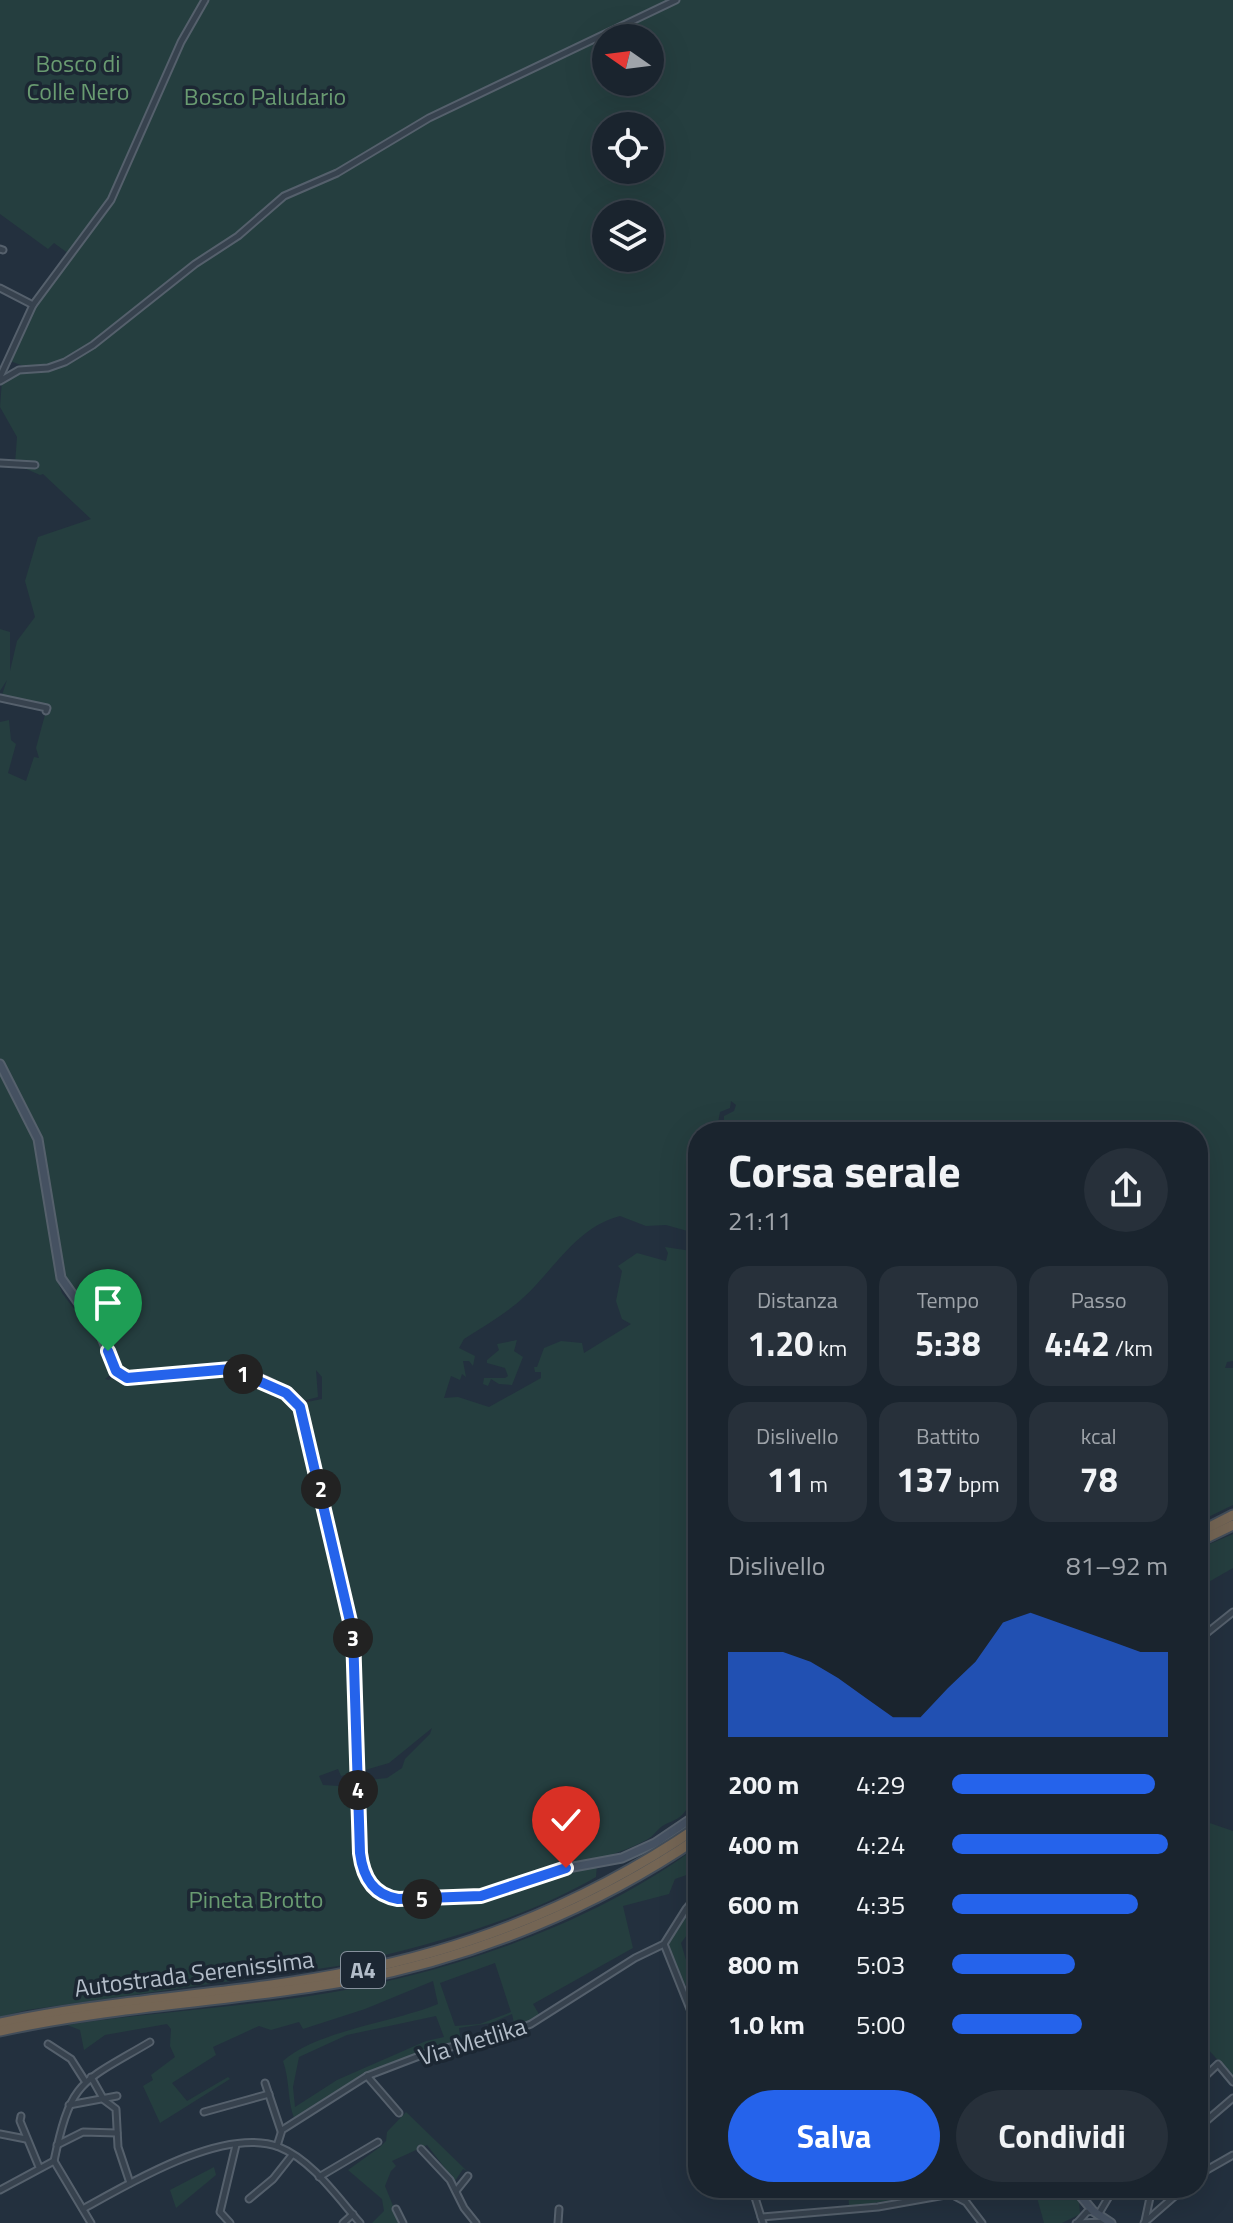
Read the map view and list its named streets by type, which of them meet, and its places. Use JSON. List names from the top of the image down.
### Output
{
  "streets": {
    "highway": ["A4", "Autostrada Serenissima"],
    "street": ["Via Metlika"]
  },
  "parks": ["Bosco di Colle Nero", "Bosco Paludario", "Pineta Brotto"],
  "north": "left",
  "page": {
    "heading": ["Corsa serale", "21:11"],
    "stats": [
      ["Distanza", "1.20 km"],
      ["Tempo", "5:38"],
      ["Passo", "4:42 /km"],
      ["Dislivello", "11 m"],
      ["Battito", "137 bpm"],
      ["kcal", "78"]
    ],
    "pins": [
      "1",
      "2",
      "3",
      "4",
      "5"
    ],
    "chart": ["Dislivello", "81–92 m"],
    "list": [
      {
        "name": "200 m",
        "note": "4:29"
      },
      {
        "name": "400 m",
        "note": "4:24"
      },
      {
        "name": "600 m",
        "note": "4:35"
      },
      {
        "name": "800 m",
        "note": "5:03"
      },
      {
        "name": "1.0 km",
        "note": "5:00"
      }
    ],
    "buttons": ["Salva", "Condividi"]
  }
}
